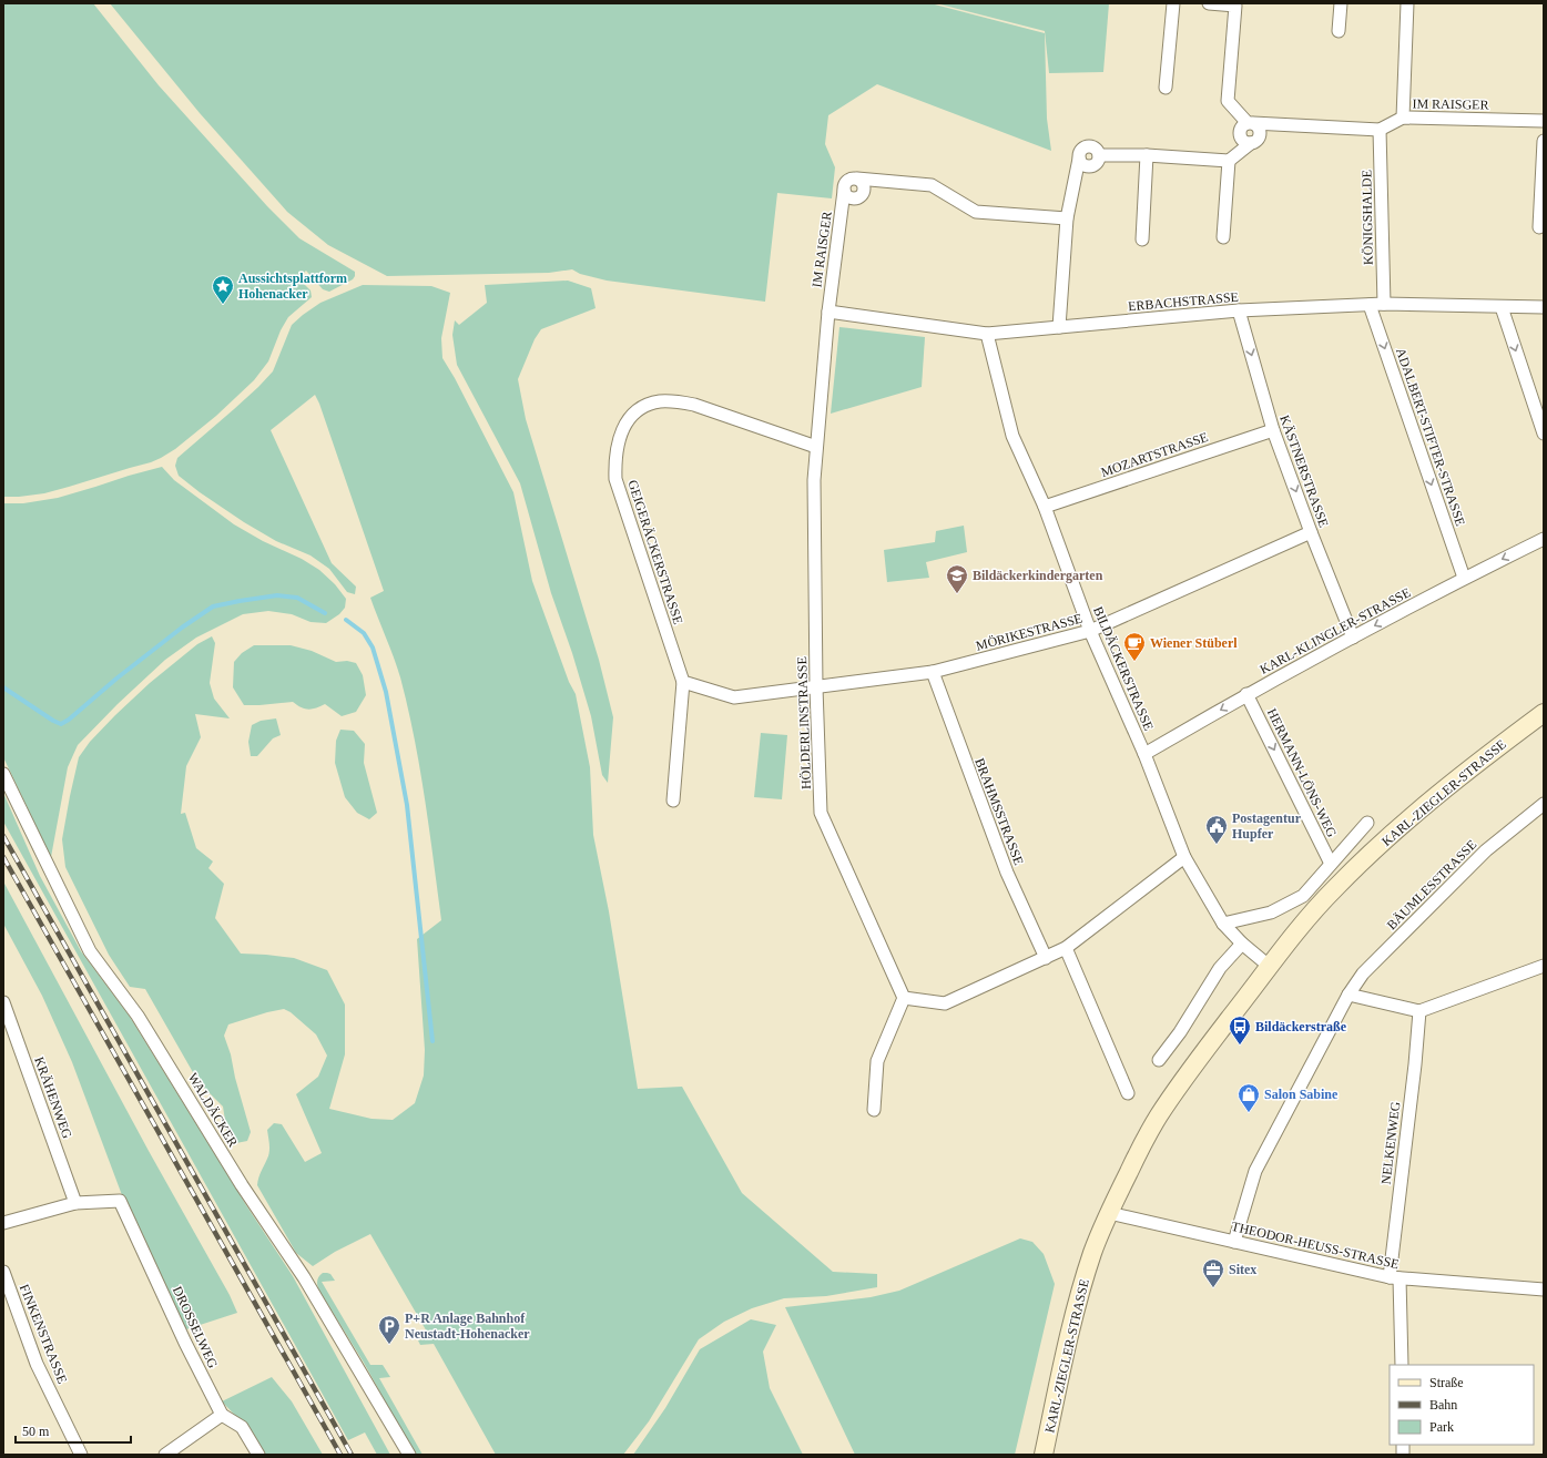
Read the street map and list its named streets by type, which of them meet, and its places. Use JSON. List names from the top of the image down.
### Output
{
  "streets": {
    "street": [
      "IM RAISGER",
      "KÖNIGSHALDE",
      "ERBACHSTRASSE",
      "ADALBERT-STIFTER-STRASSE",
      "MOZARTSTRASSE",
      "KÄSTNERSTRASSE",
      "GEIGERÄCKERSTRASSE",
      "KARL-KLINGLER-STRASSE",
      "MÖRIKESTRASSE",
      "BILDÄCKERSTRASSE",
      "HÖLDERLINSTRASSE",
      "HERMANN-LÖNS-WEG",
      "KARL-ZIEGLER-STRASSE",
      "BRAHMSSTRASSE",
      "BÄUMLESSTRASSE",
      "KRÄHENWEG",
      "WALDÄCKER",
      "NELKENWEG",
      "THEODOR-HEUSS-STRASSE",
      "DROSSELWEG",
      "FINKENSTRASSE"
    ]
  },
  "crossings": [
    ["IM RAISGER", "KÖNIGSHALDE"],
    ["IM RAISGER", "ERBACHSTRASSE"],
    ["IM RAISGER", "HÖLDERLINSTRASSE"],
    ["KÖNIGSHALDE", "ERBACHSTRASSE"],
    ["ERBACHSTRASSE", "ADALBERT-STIFTER-STRASSE"],
    ["ERBACHSTRASSE", "KÄSTNERSTRASSE"],
    ["ERBACHSTRASSE", "BILDÄCKERSTRASSE"],
    ["ERBACHSTRASSE", "HÖLDERLINSTRASSE"],
    ["ADALBERT-STIFTER-STRASSE", "KARL-KLINGLER-STRASSE"],
    ["MOZARTSTRASSE", "KÄSTNERSTRASSE"],
    ["MOZARTSTRASSE", "BILDÄCKERSTRASSE"],
    ["KÄSTNERSTRASSE", "KARL-KLINGLER-STRASSE"],
    ["KÄSTNERSTRASSE", "MÖRIKESTRASSE"],
    ["GEIGERÄCKERSTRASSE", "HÖLDERLINSTRASSE"],
    ["KARL-KLINGLER-STRASSE", "BILDÄCKERSTRASSE"],
    ["KARL-KLINGLER-STRASSE", "HERMANN-LÖNS-WEG"],
    ["MÖRIKESTRASSE", "BILDÄCKERSTRASSE"],
    ["MÖRIKESTRASSE", "HÖLDERLINSTRASSE"],
    ["MÖRIKESTRASSE", "BRAHMSSTRASSE"],
    ["BILDÄCKERSTRASSE", "KARL-ZIEGLER-STRASSE"],
    ["HERMANN-LÖNS-WEG", "KARL-ZIEGLER-STRASSE"],
    ["KARL-ZIEGLER-STRASSE", "THEODOR-HEUSS-STRASSE"],
    ["BÄUMLESSTRASSE", "THEODOR-HEUSS-STRASSE"],
    ["KRÄHENWEG", "DROSSELWEG"],
    ["NELKENWEG", "THEODOR-HEUSS-STRASSE"]
  ],
  "one_way": [
    "ADALBERT-STIFTER-STRASSE",
    "KÄSTNERSTRASSE",
    "KARL-KLINGLER-STRASSE",
    "HERMANN-LÖNS-WEG"
  ],
  "places": {
    "place": ["Aussichtsplattform Hohenacker"],
    "school or university": ["Bildäckerkindergarten"],
    "cafe": ["Wiener Stüberl"],
    "public building": ["Postagentur Hupfer"],
    "bus stop": ["Bildäckerstraße"],
    "shop": ["Salon Sabine"],
    "office": ["Sitex"],
    "parking": ["P+R Anlage Bahnhof Neustadt-Hohenacker"]
  },
  "legend": ["Straße", "Bahn", "Park"],
  "scale_bar": "50 m"
}
